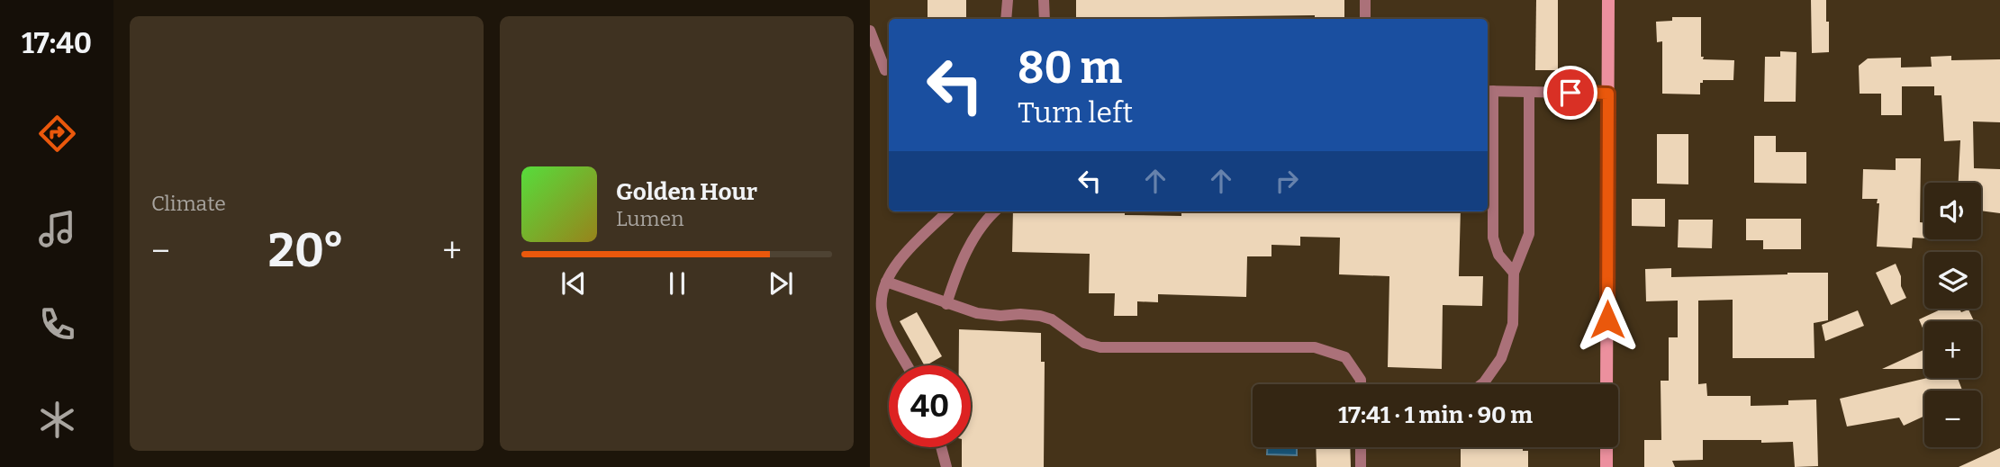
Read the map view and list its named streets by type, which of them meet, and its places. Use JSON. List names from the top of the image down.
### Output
{
  "page": {
    "tabs": "17:40",
    "tile": "Climate",
    "turn": ["80 m", "Turn left"],
    "song": ["Golden Hour", "Lumen"],
    "map_buttons": ["+", "−"],
    "heat": ["−", "20°", "+"],
    "limit": "40",
    "trip": "17:41 · 1 min · 90 m"
  }
}
